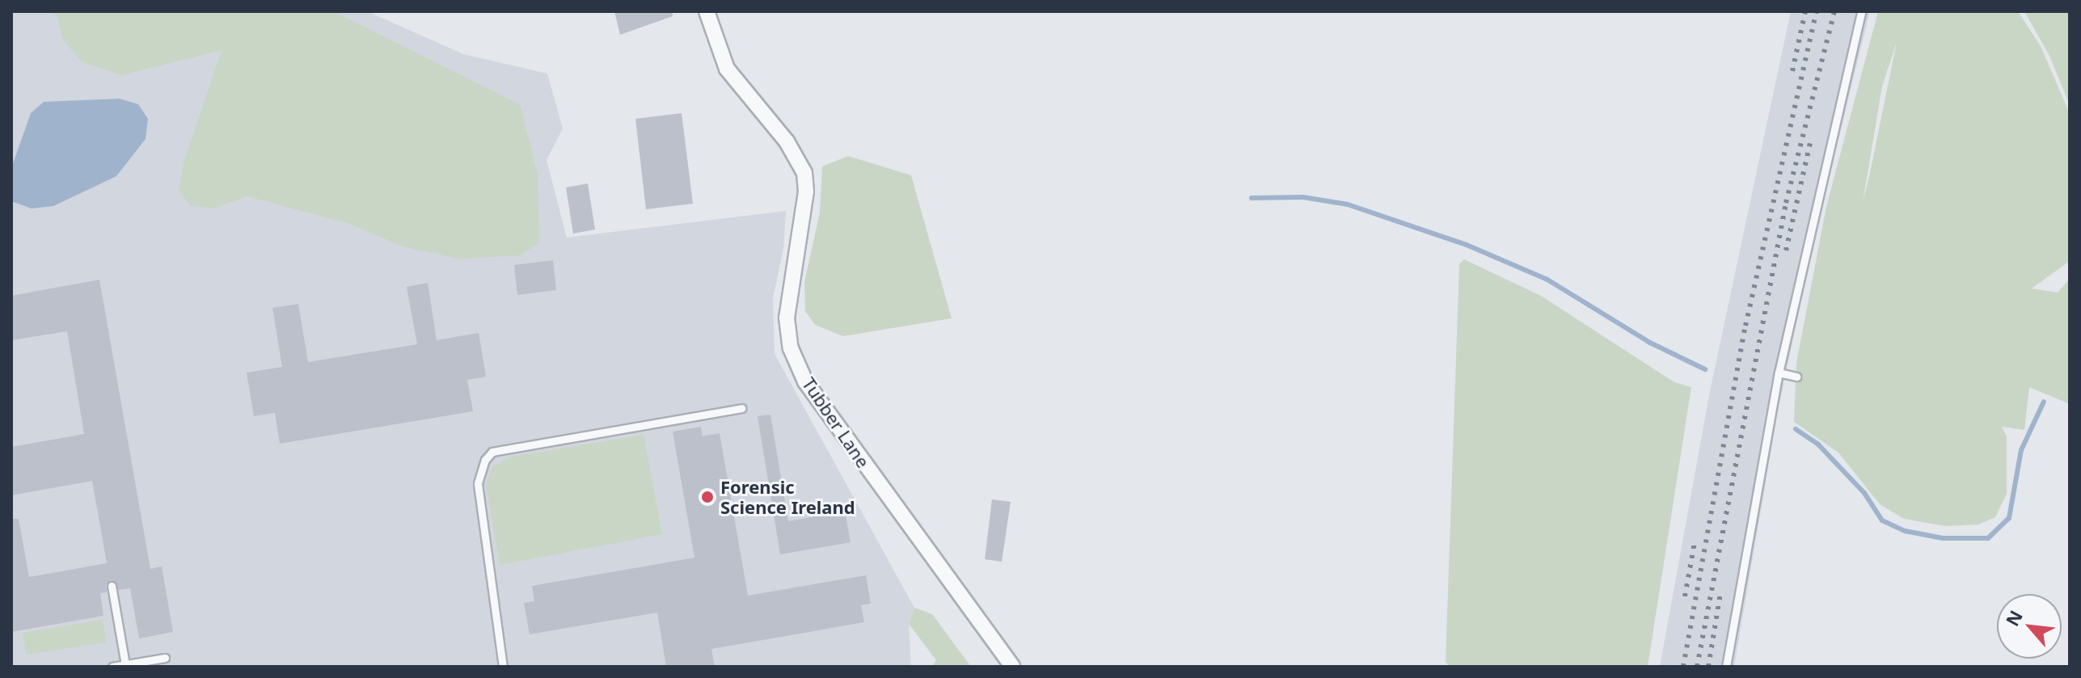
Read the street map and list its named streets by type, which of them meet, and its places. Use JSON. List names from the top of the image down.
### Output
{
  "streets": {
    "street": ["Tubber Lane"]
  },
  "places": ["Forensic Science Ireland"],
  "north": "top left"
}
